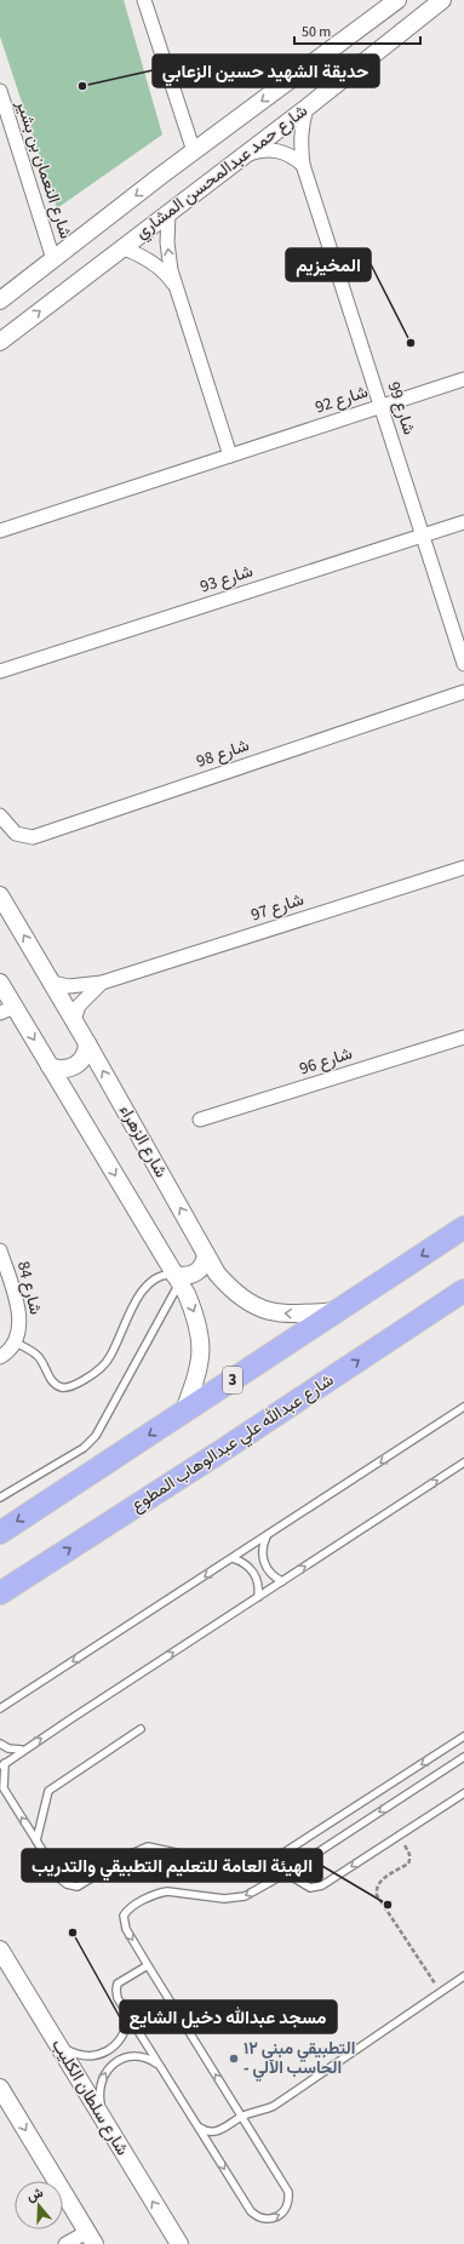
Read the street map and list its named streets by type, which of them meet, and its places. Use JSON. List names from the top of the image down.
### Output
{
  "streets": {
    "main road": ["3", "شارع عبدالله علي عبدالوهاب المطوع"],
    "street": [
      "شارع النعمان بن بشير",
      "شارع حمد عبدالمحسن المشاري",
      "شارع 92",
      "شارع 99",
      "شارع 93",
      "شارع 98",
      "شارع 97",
      "شارع 96",
      "شارع الزهراء",
      "شارع 84",
      "شارع سلطان الكليب"
    ]
  },
  "crossings": [
    ["شارع النعمان بن بشير", "شارع حمد عبدالمحسن المشاري"],
    ["شارع حمد عبدالمحسن المشاري", "شارع 99"],
    ["شارع 92", "شارع 99"],
    ["شارع 99", "شارع 93"],
    ["شارع 97", "شارع الزهراء"],
    ["شارع الزهراء", "3"]
  ],
  "places": [
    "حديقة الشهيد حسين الزعابي",
    "المخيزيم",
    "الهيئة العامة للتعليم التطبيقي والتدريب",
    "مسجد عبدالله دخيل الشايع",
    "التطبيقي مبنى ١٢ - الحاسب الآلي"
  ],
  "scale_bar": "50 m",
  "north": "top"
}
